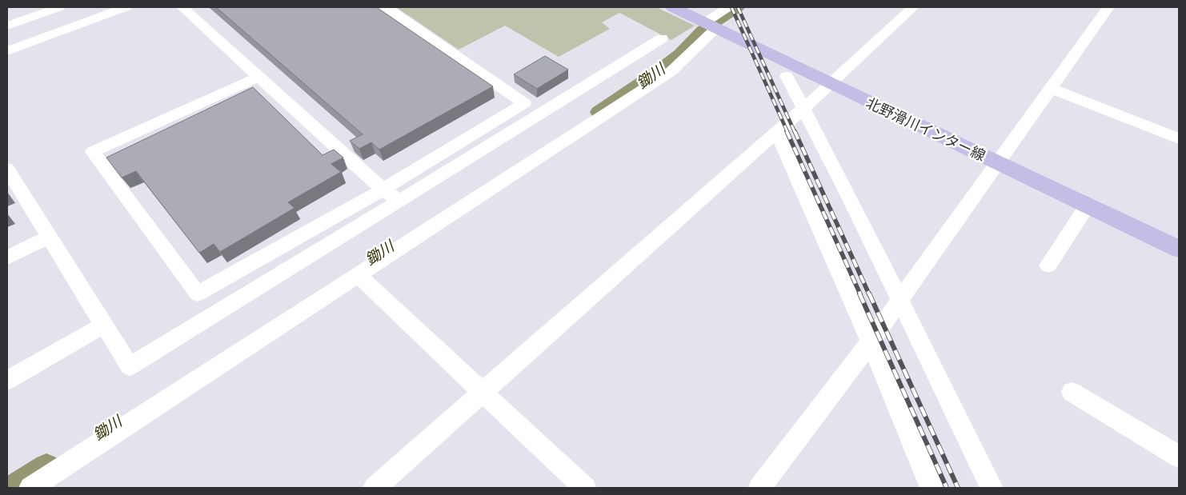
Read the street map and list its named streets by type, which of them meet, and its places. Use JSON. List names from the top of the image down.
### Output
{
  "streets": {
    "main road": ["北野滑川インター線"]
  },
  "water": ["鋤川"]
}
